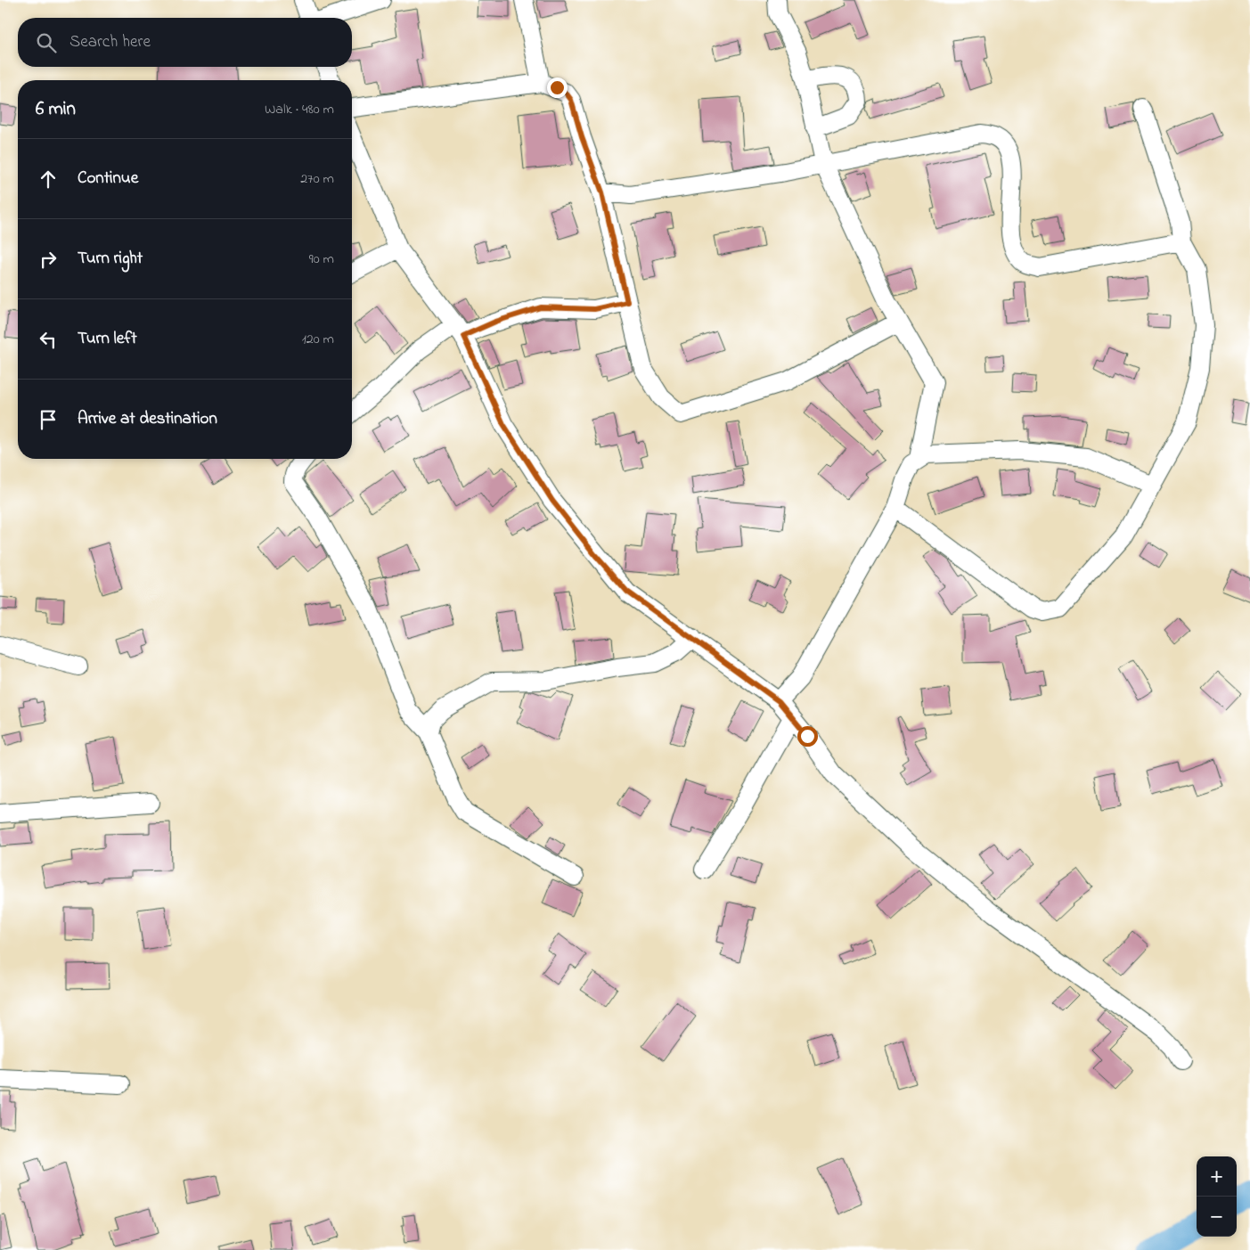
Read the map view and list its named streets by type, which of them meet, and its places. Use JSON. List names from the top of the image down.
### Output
{
  "page": {
    "search": "Search here",
    "heading": ["6 min", "Walk · 480 m"],
    "list": [
      ["Continue", "270 m"],
      ["Turn right", "90 m"],
      ["Turn left", "120 m"],
      "Arrive at destination"
    ],
    "map_buttons": ["+", "−"]
  }
}
